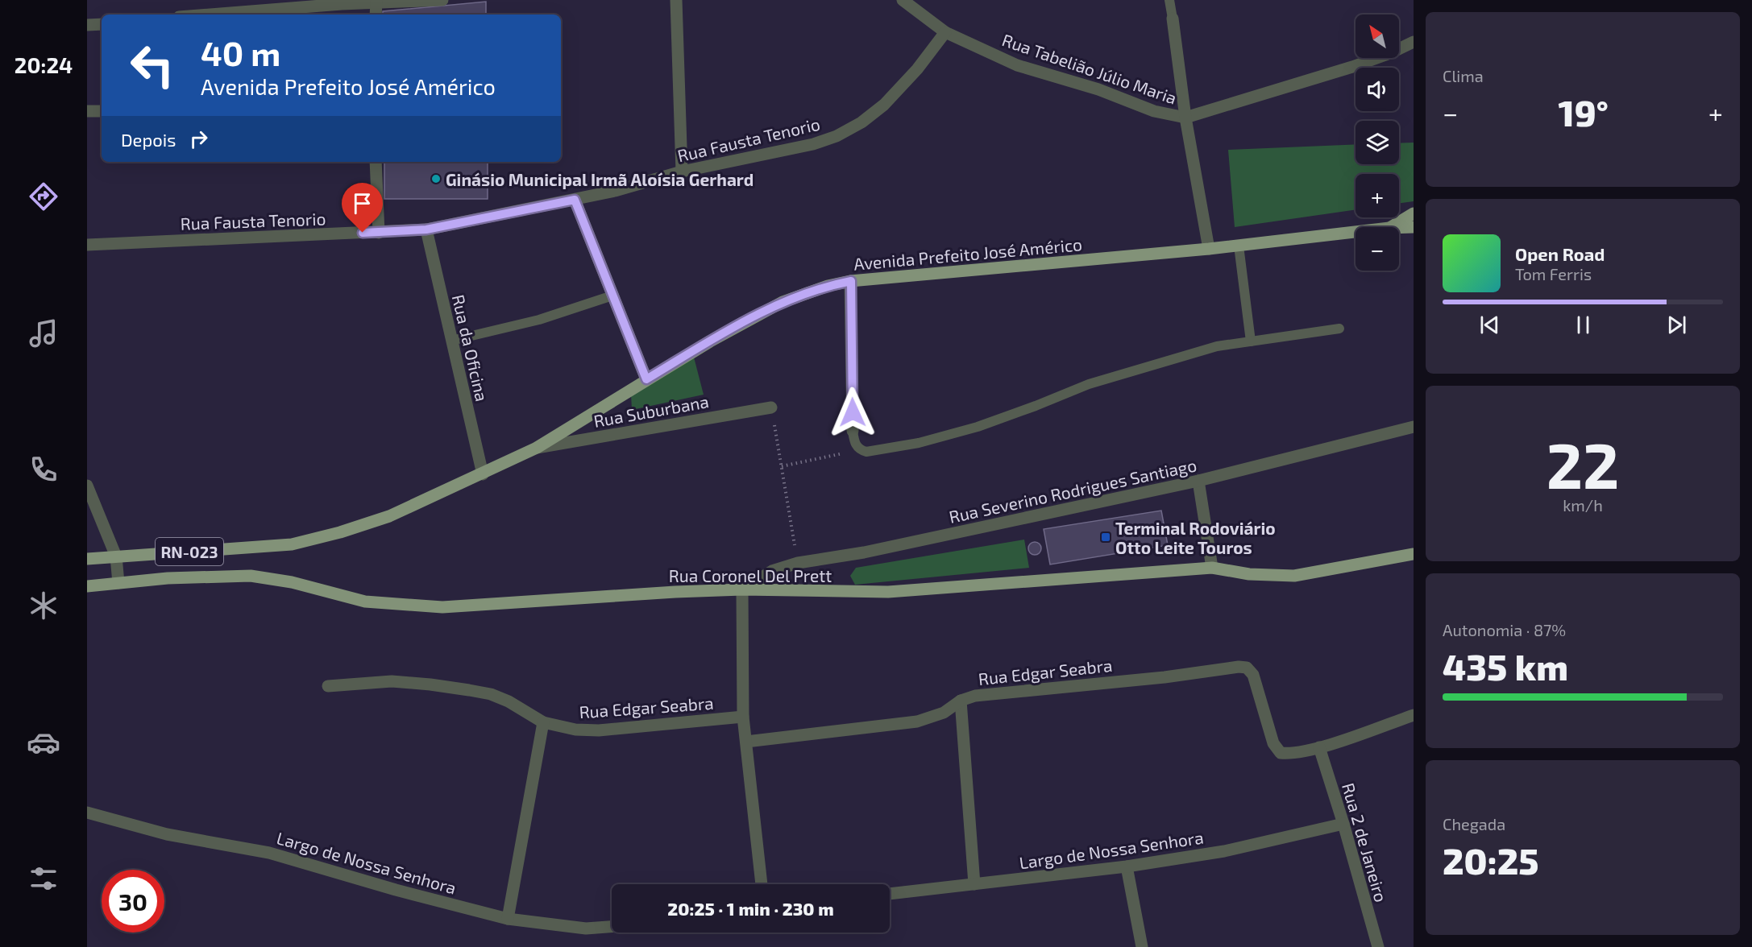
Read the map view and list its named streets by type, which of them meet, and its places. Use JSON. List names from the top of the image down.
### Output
{
  "streets": {
    "main road": ["Avenida Prefeito José Américo", "RN-023", "Rua Coronel Del Prett"],
    "street": [
      "Rua Tabelião Júlio Maria",
      "Rua Fausta Tenorio",
      "Rua da Oficina",
      "Rua Suburbana",
      "Rua Severino Rodrigues Santiago",
      "Rua Edgar Seabra",
      "Rua 2 de Janeiro",
      "Largo de Nossa Senhora"
    ]
  },
  "crossings": [
    ["Rua Tabelião Júlio Maria", "Rua Fausta Tenorio"],
    ["Rua Fausta Tenorio", "Rua da Oficina"],
    ["Avenida Prefeito José Américo", "Rua da Oficina"],
    ["Avenida Prefeito José Américo", "Rua Suburbana"],
    ["Avenida Prefeito José Américo", "RN-023"],
    ["Rua Severino Rodrigues Santiago", "Rua Coronel Del Prett"],
    ["Rua Edgar Seabra", "Rua 2 de Janeiro"],
    ["Rua 2 de Janeiro", "Largo de Nossa Senhora"]
  ],
  "places": {
    "other": ["Ginásio Municipal Irmã Aloísia Gerhard"],
    "transit": ["Terminal Rodoviário Otto Leite Touros"]
  },
  "north": "top left",
  "page": {
    "tabs": "20:24",
    "tile": [
      "Clima",
      ["22", "km/h"],
      ["Autonomia · 87%", "435 km"],
      ["Chegada", "20:25"]
    ],
    "map_buttons": ["+", "−"],
    "turn": ["40 m", "Avenida Prefeito José Américo"],
    "heat": ["−", "19°", "+"],
    "then": "Depois",
    "song": ["Open Road", "Tom Ferris"],
    "limit": "30",
    "trip": "20:25 · 1 min · 230 m"
  }
}
